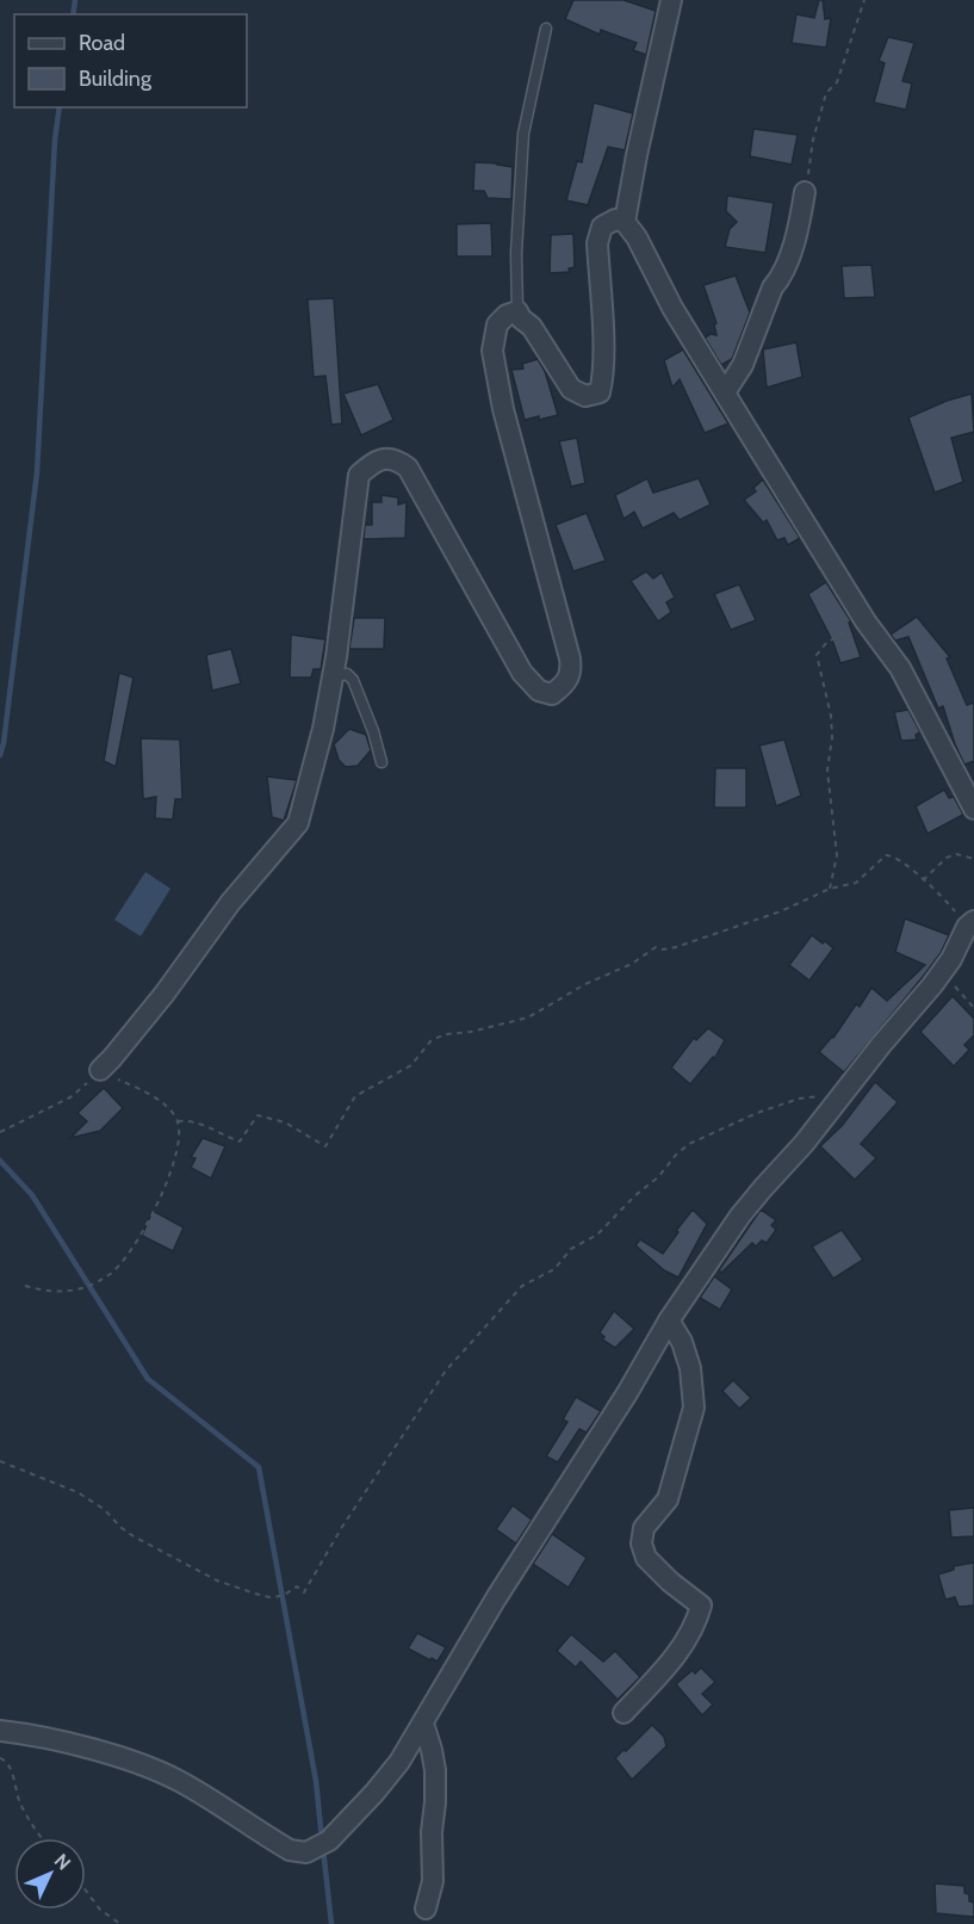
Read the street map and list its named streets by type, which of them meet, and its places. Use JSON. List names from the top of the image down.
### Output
{
  "legend": ["Road", "Building"],
  "north": "top right"
}
